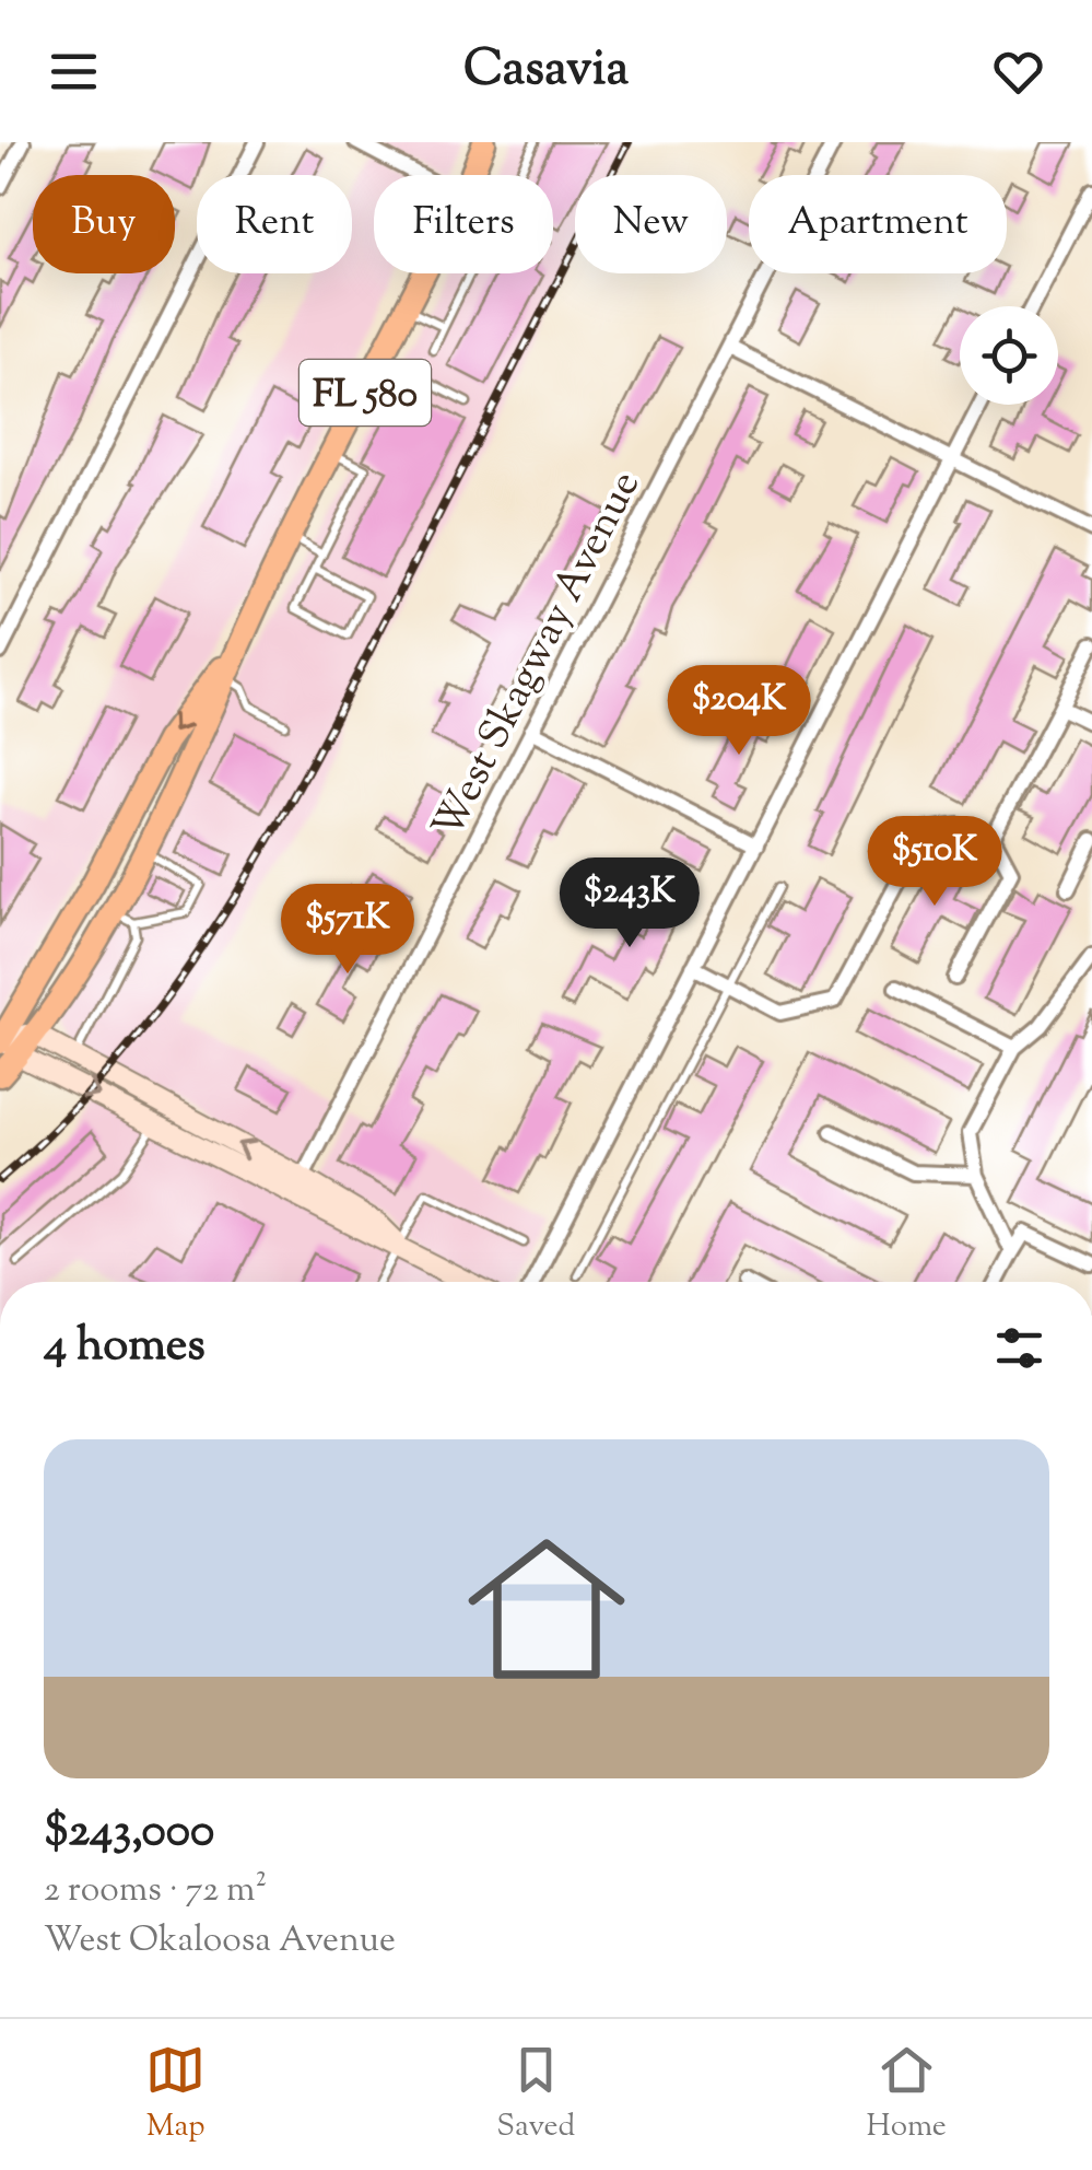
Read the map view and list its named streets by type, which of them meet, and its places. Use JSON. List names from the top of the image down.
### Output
{
  "streets": {
    "main road": ["FL 580"],
    "street": ["West Skagway Avenue"]
  },
  "page": {
    "header": "Casavia",
    "chip": [
      "Buy",
      "Rent",
      "Filters",
      "New",
      "Apartment"
    ],
    "price": [
      "$204K",
      "$510K",
      "$243K",
      "$571K"
    ],
    "heading": "4 homes",
    "list": [
      {
        "name": "$243,000",
        "note": "2 rooms · 72 m² · West Okaloosa Avenue"
      }
    ],
    "tabs": ["Map", "Saved", "Home"]
  }
}
